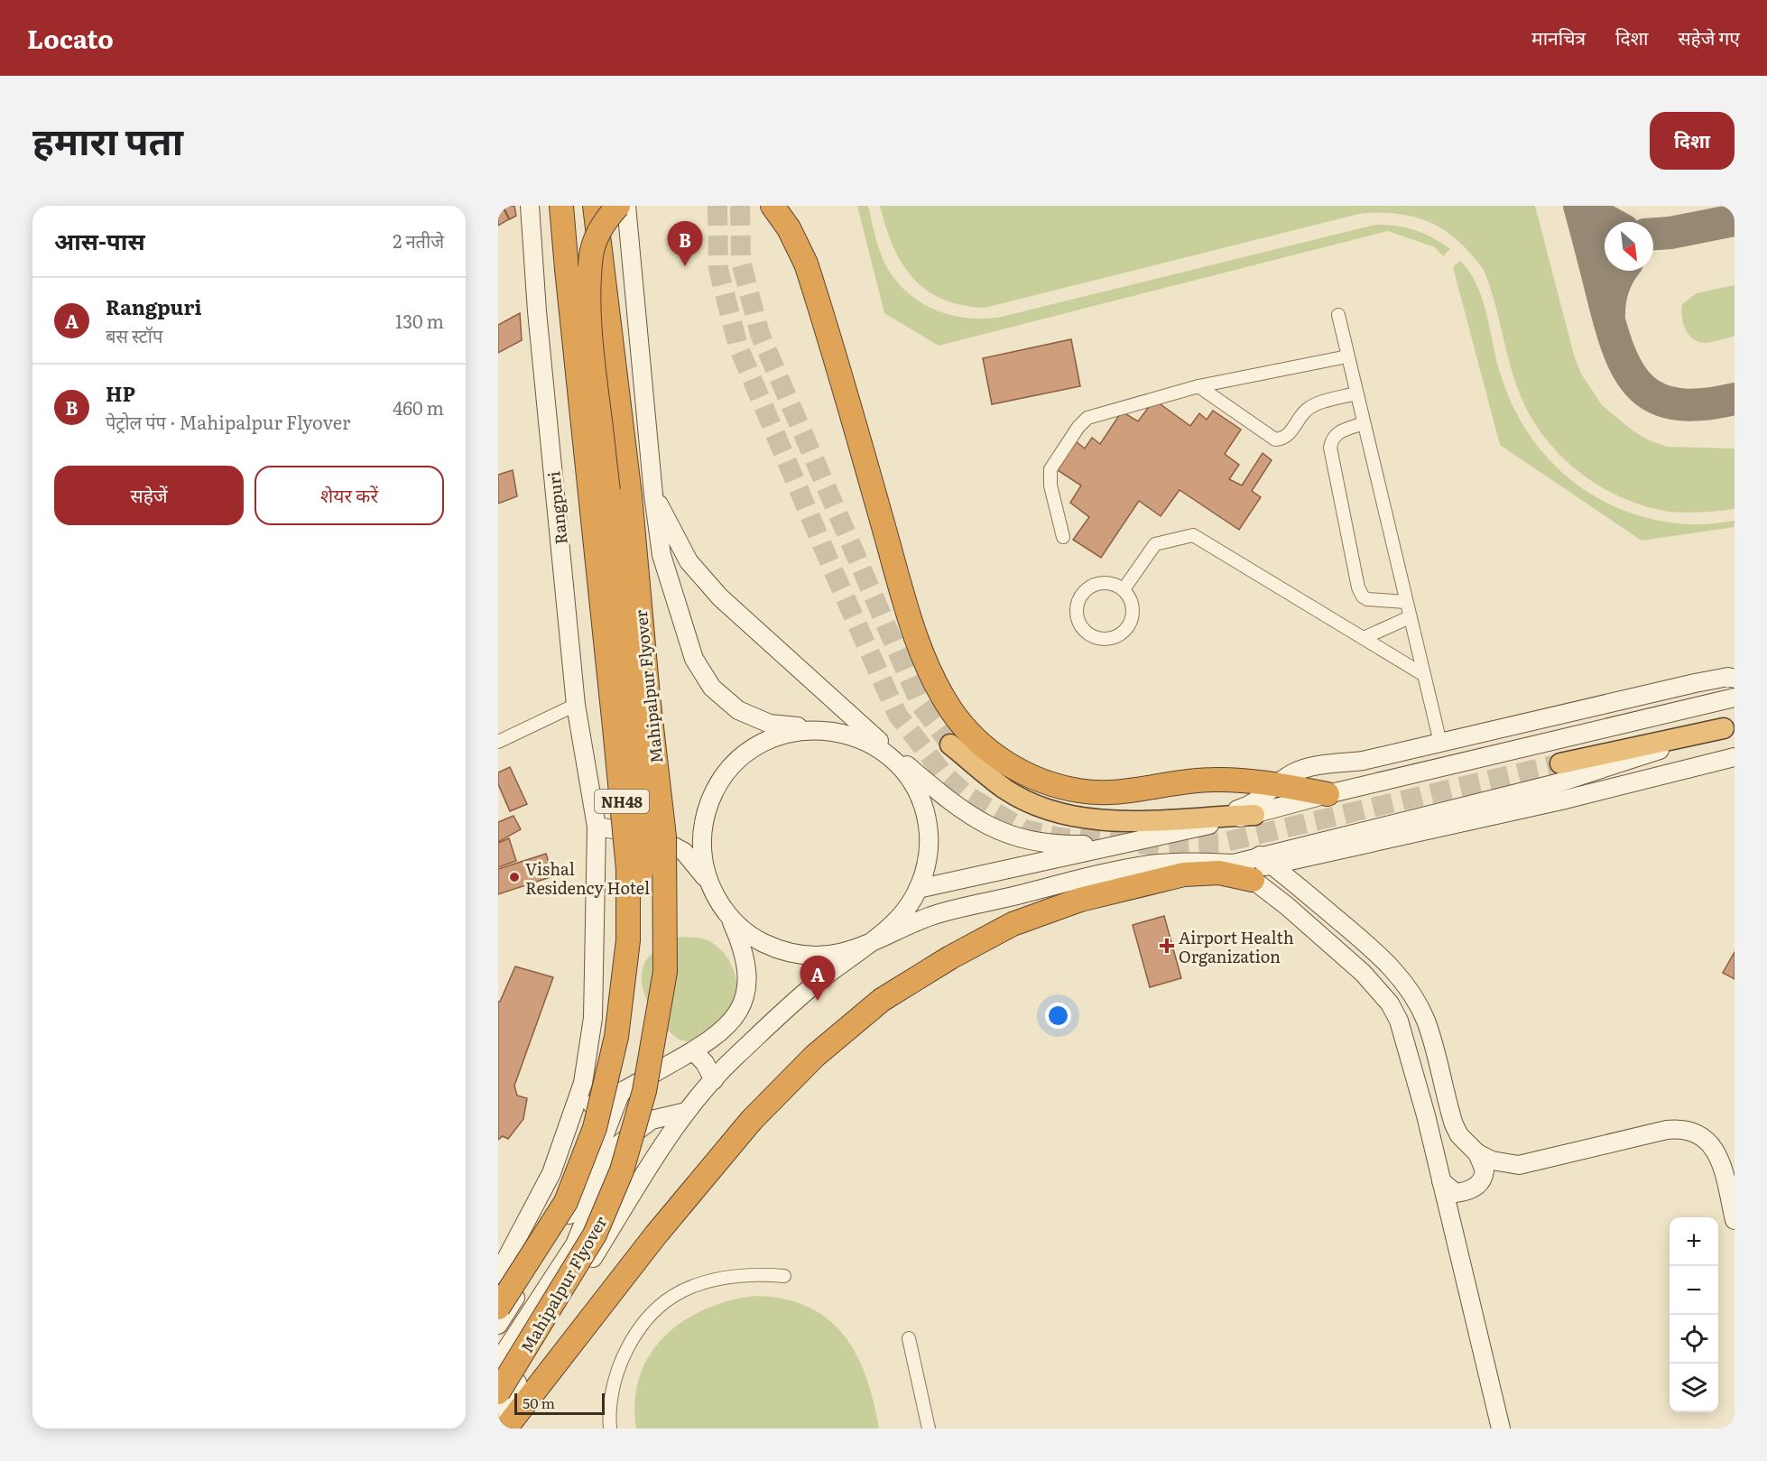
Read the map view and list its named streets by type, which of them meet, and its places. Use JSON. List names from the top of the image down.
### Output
{
  "streets": {
    "highway": ["Mahipalpur Flyover", "NH48"],
    "main road": ["Rangpuri"]
  },
  "places": {
    "other": ["Vishal Residency Hotel"],
    "health": ["Airport Health Organization"]
  },
  "scale_bar": "50 m",
  "north": "bottom right",
  "page": {
    "header": "Locato",
    "nav": ["मानचित्र", "दिशा", "सहेजे गए"],
    "title": "हमारा पता",
    "buttons": [
      "दिशा",
      ["सहेजें", "शेयर करें"]
    ],
    "heading": ["आस-पास", "2 नतीजे"],
    "pins": ["B", "A"],
    "list": [
      {
        "mark": "A",
        "name": "Rangpuri",
        "note": "बस स्टॉप",
        "value": "130 m"
      },
      {
        "mark": "B",
        "name": "HP",
        "note": "पेट्रोल पंप · Mahipalpur Flyover",
        "value": "460 m"
      }
    ],
    "map_buttons": ["+", "−"],
    "scale": "50 m"
  }
}
